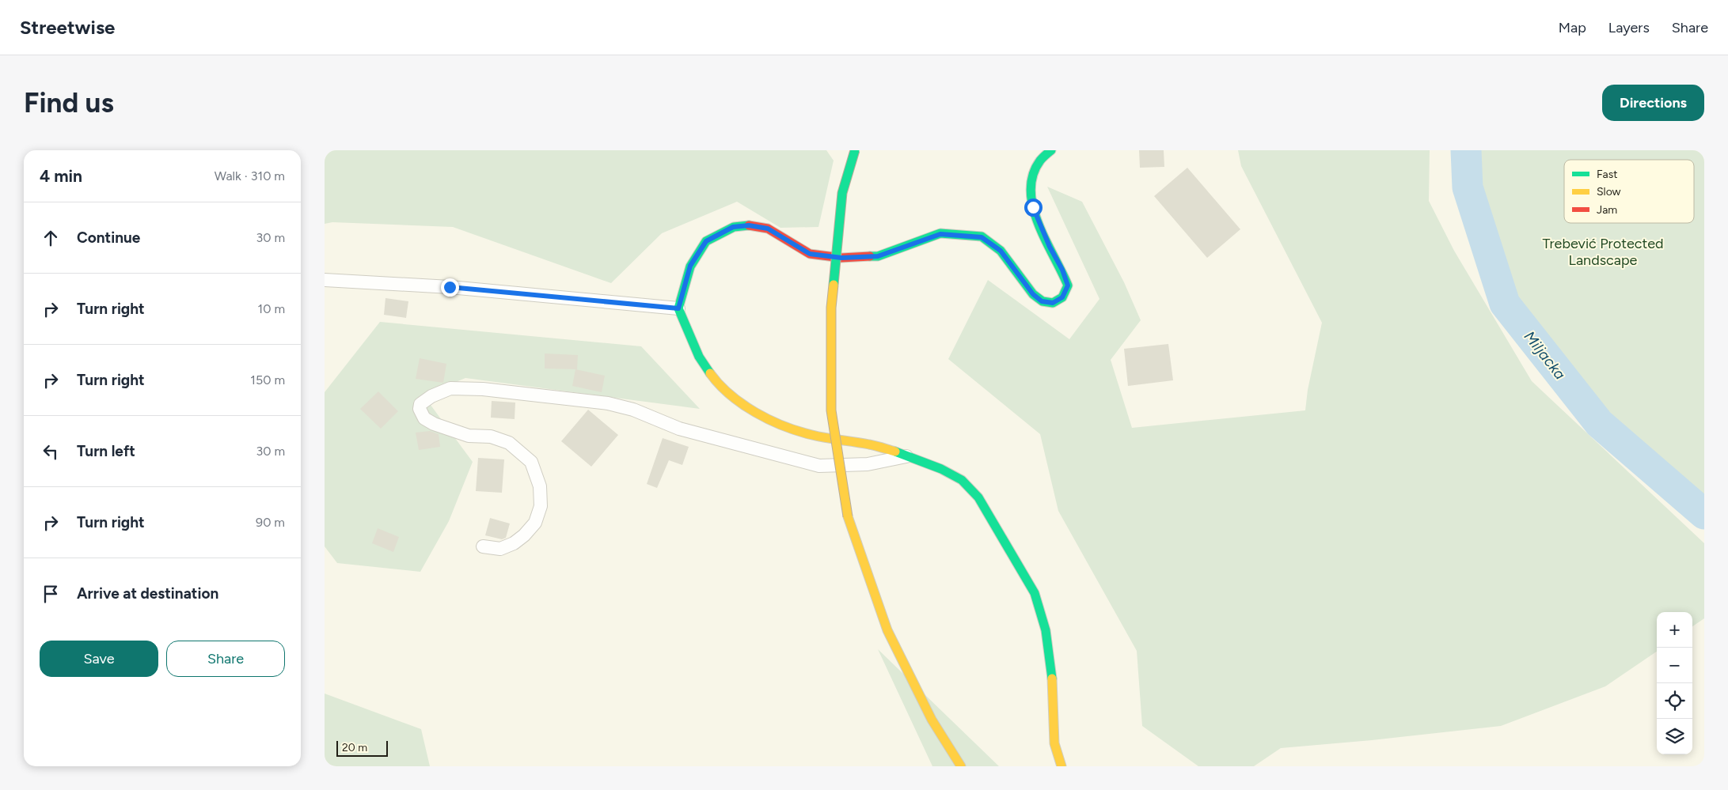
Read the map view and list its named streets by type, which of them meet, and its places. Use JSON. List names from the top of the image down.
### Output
{
  "water": ["Miljacka"],
  "parks": ["Trebević Protected Landscape"],
  "legend": ["Fast", "Slow", "Jam"],
  "scale_bar": "20 m",
  "page": {
    "header": "Streetwise",
    "nav": ["Map", "Layers", "Share"],
    "buttons": [
      "Directions",
      ["Save", "Share"]
    ],
    "title": "Find us",
    "heading": ["4 min", "Walk · 310 m"],
    "list": [
      ["Continue", "30 m"],
      ["Turn right", "10 m"],
      ["Turn right", "150 m"],
      ["Turn left", "30 m"],
      ["Turn right", "90 m"],
      "Arrive at destination"
    ],
    "map_buttons": ["+", "−"],
    "scale": "20 m"
  }
}
